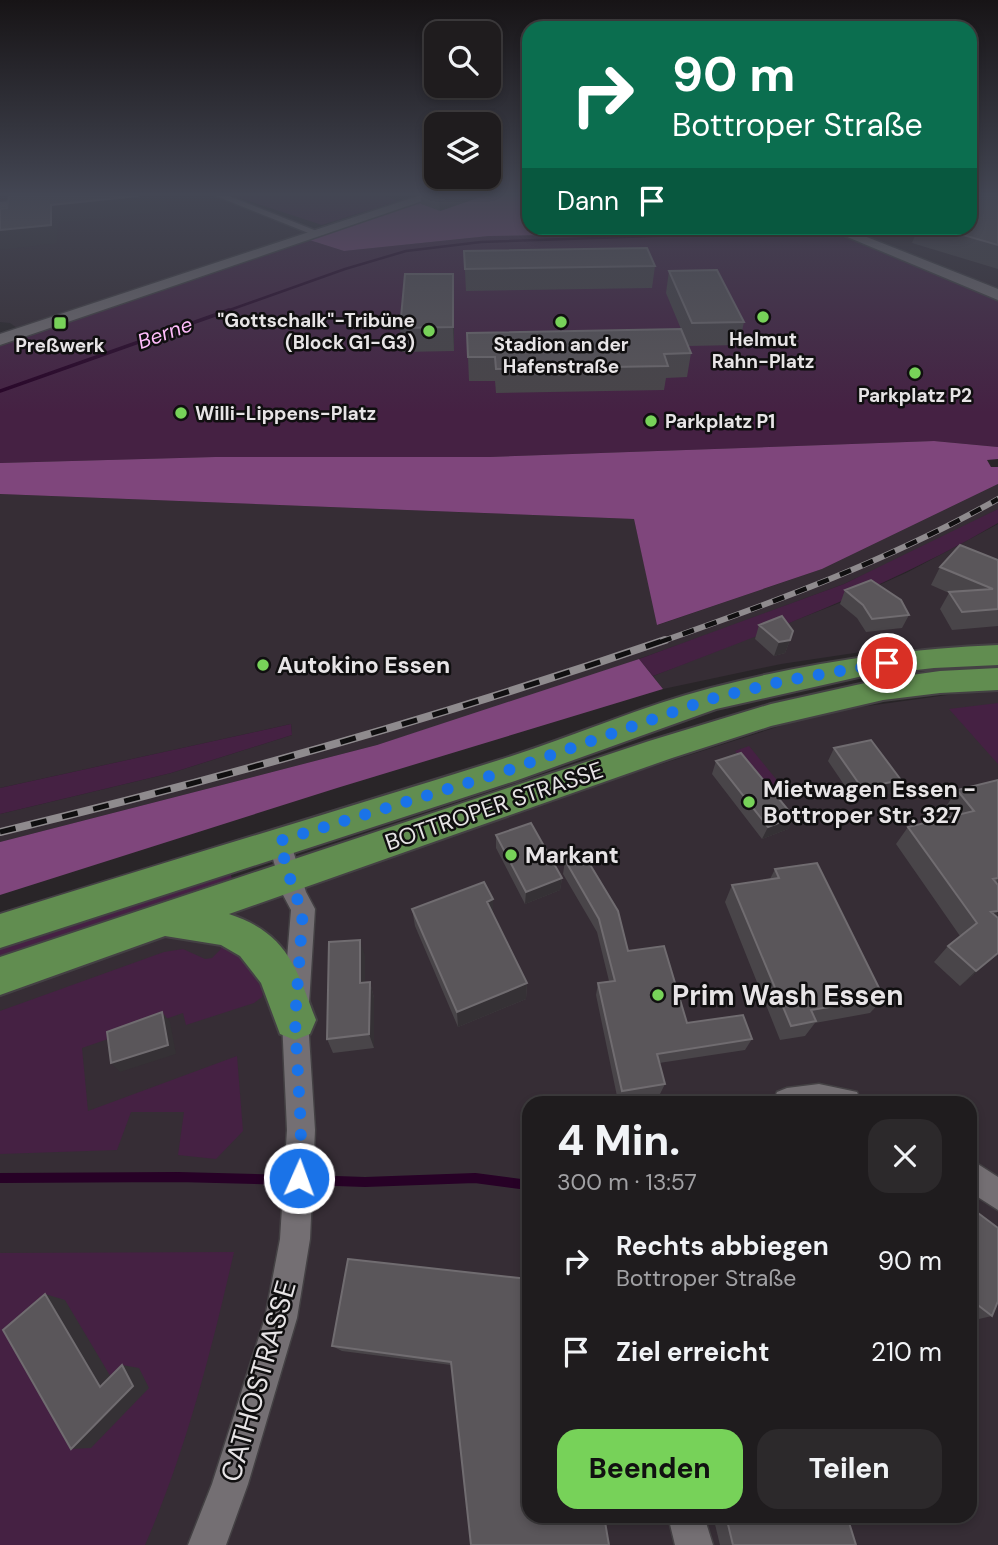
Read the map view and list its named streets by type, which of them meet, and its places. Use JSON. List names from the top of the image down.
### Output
{
  "streets": {
    "main road": ["BOTTROPER STRASSE"],
    "street": ["CATHOSTRASSE"]
  },
  "crossings": [
    ["BOTTROPER STRASSE", "CATHOSTRASSE"]
  ],
  "water": ["Berne"],
  "places": {
    "other": [
      "Helmut Rahn-Platz",
      "Stadion an der Hafenstraße",
      "\"Gottschalk\"-Tribüne (Block G1-G3)",
      "Parkplatz P2",
      "Willi-Lippens-Platz",
      "Parkplatz P1",
      "Autokino Essen",
      "Mietwagen Essen - Bottroper Str. 327",
      "Markant",
      "Prim Wash Essen"
    ],
    "transit": ["Preßwerk"]
  },
  "page": {
    "turn": ["90 m", "Bottroper Straße"],
    "then": "Dann",
    "heading": ["4 Min.", "300 m · 13:57"],
    "list": [
      {
        "name": "Rechts abbiegen",
        "note": "Bottroper Straße",
        "value": "90 m"
      },
      {
        "name": "Ziel erreicht",
        "value": "210 m"
      }
    ],
    "buttons": ["Beenden", "Teilen"]
  }
}
